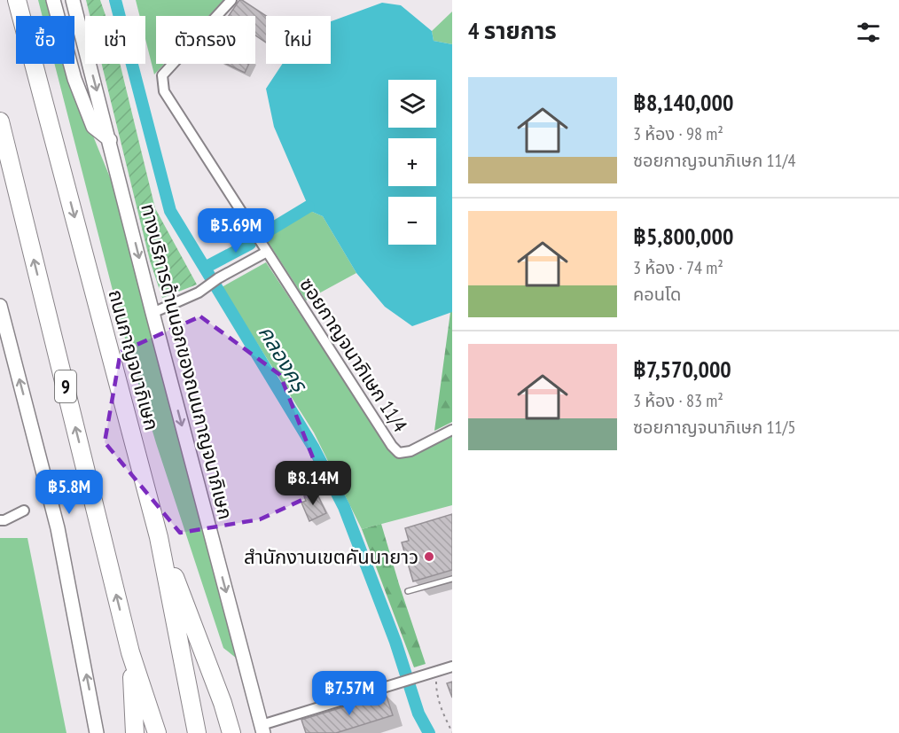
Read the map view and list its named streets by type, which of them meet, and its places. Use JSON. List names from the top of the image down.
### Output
{
  "streets": {
    "highway": ["ถนนกาญจนาภิเษก", "9"],
    "main road": ["ทางบริการด้านนอกของถนนกาญจนาภิเษก"],
    "street": ["ซอยกาญจนาภิเษก 11/4"]
  },
  "one_way": ["ทางบริการด้านนอกของถนนกาญจนาภิเษก"],
  "water": ["คลองครุ"],
  "places": ["สำนักงานเขตคันนายาว"],
  "page": {
    "heading": "4 รายการ",
    "chip": [
      "ซื้อ",
      "เช่า",
      "ตัวกรอง",
      "ใหม่"
    ],
    "list": [
      {
        "name": "฿8,140,000",
        "note": "3 ห้อง · 98 m² · ซอยกาญจนาภิเษก 11/4"
      },
      {
        "name": "฿5,800,000",
        "note": "3 ห้อง · 74 m² · คอนโด"
      },
      {
        "name": "฿7,570,000",
        "note": "3 ห้อง · 83 m² · ซอยกาญจนาภิเษก 11/5"
      }
    ],
    "map_buttons": ["+", "−"],
    "price": [
      "฿5.69M",
      "฿8.14M",
      "฿5.8M",
      "฿7.57M"
    ]
  }
}
